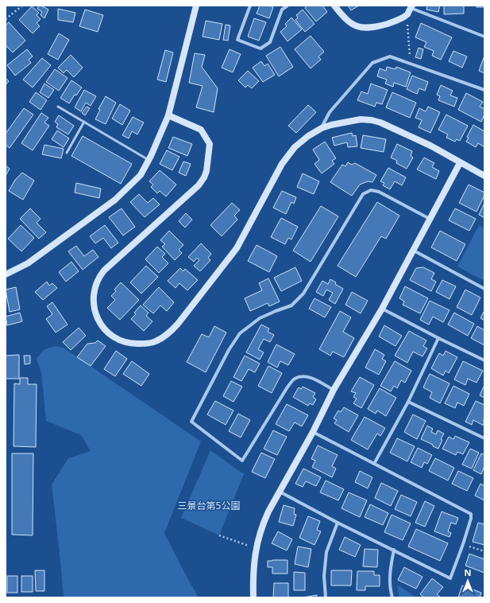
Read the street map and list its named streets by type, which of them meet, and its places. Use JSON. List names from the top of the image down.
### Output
{
  "parks": ["三景台第5公園"],
  "north": "top"
}
